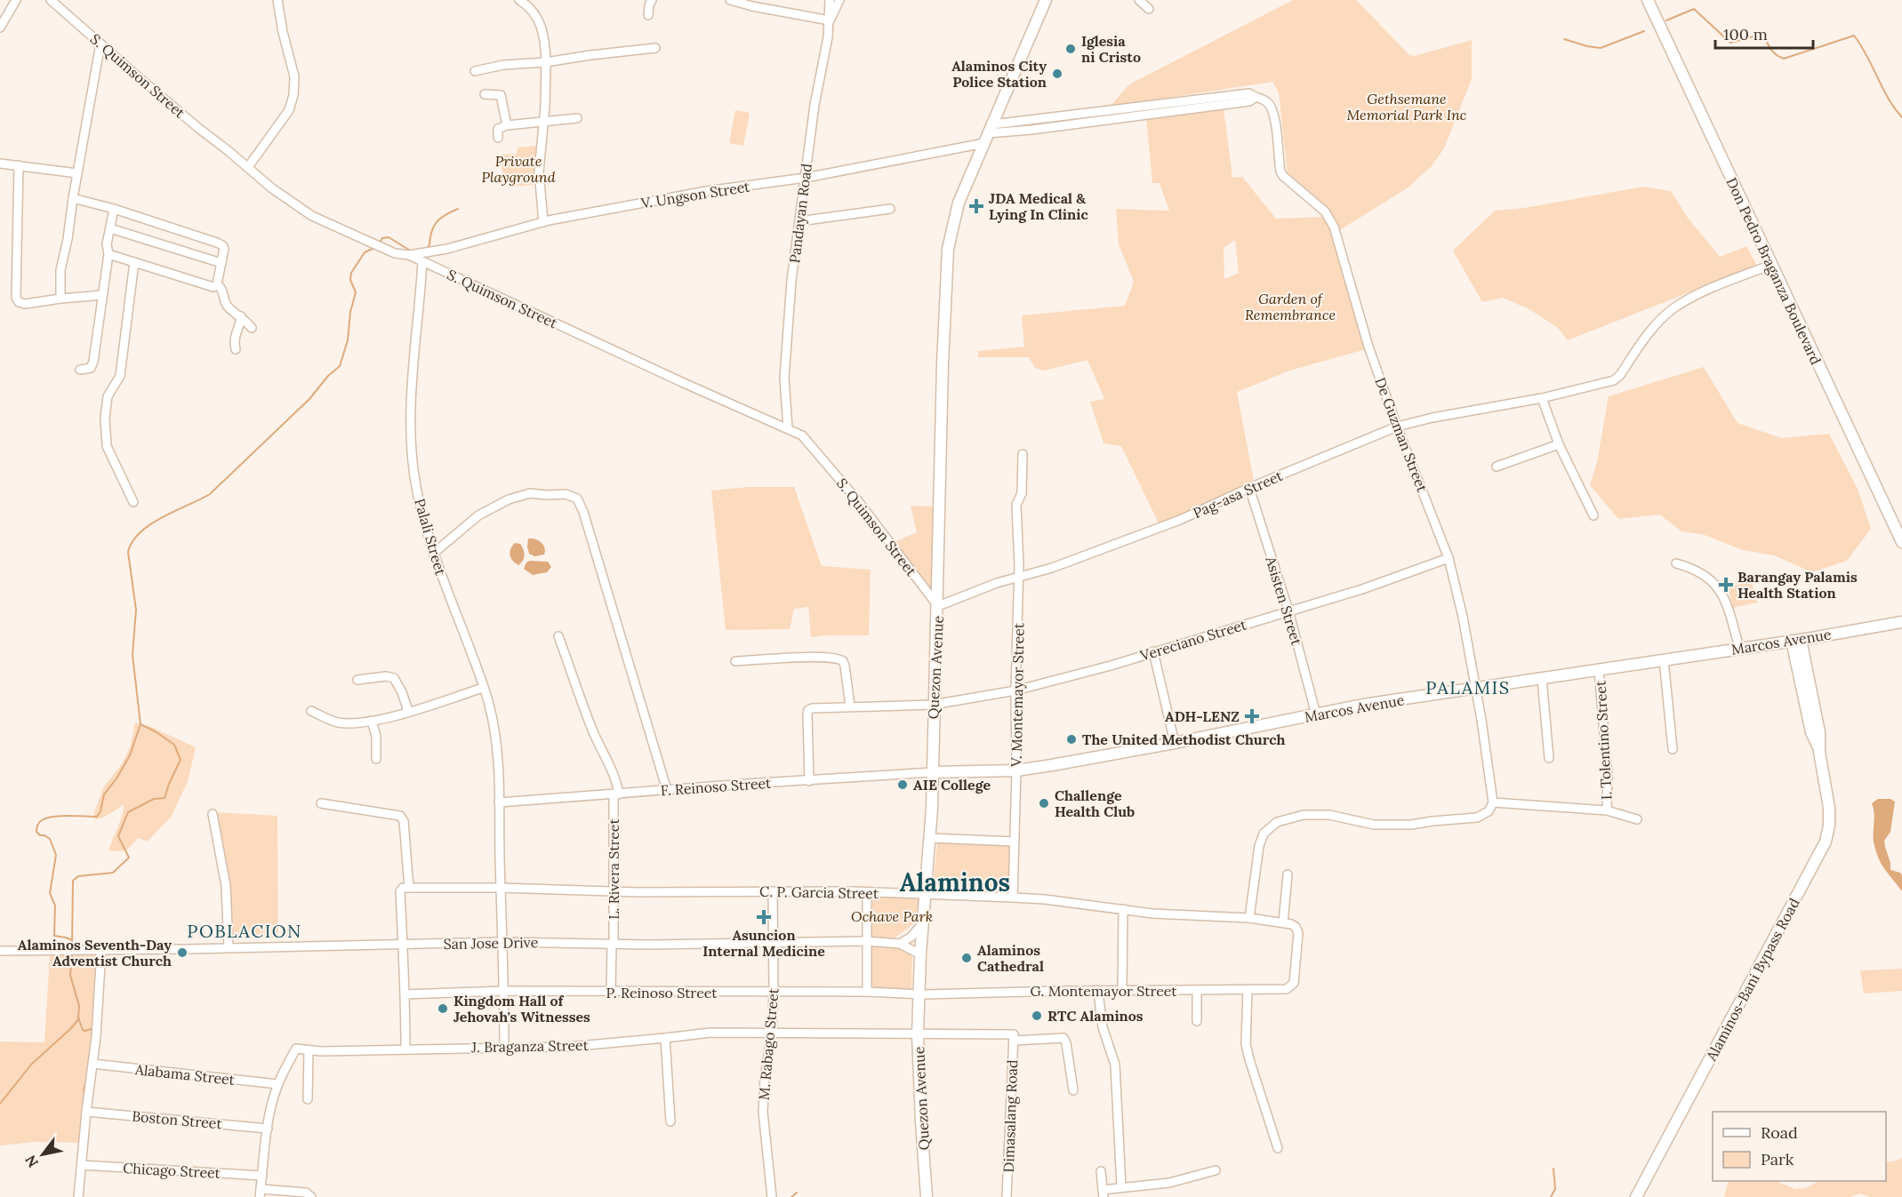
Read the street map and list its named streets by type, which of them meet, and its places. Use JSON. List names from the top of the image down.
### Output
{
  "streets": {
    "main road": [
      "Don Pedro Braganza Boulevard",
      "Marcos Avenue",
      "Quezon Avenue",
      "Alaminos-Bani Bypass Road"
    ],
    "street": [
      "S. Quimson Street",
      "V. Ungson Street",
      "Pandayan Road",
      "De Guzman Street",
      "Pag-asa Street",
      "Palali Street",
      "Asisten Street",
      "Vereciano Street",
      "V. Montemayor Street",
      "I. Tolentino Street",
      "F. Reinoso Street",
      "L. Rivera Street",
      "C. P. Garcia Street",
      "San Jose Drive",
      "G. Montemayor Street",
      "P. Reinoso Street",
      "M. Rabago Street",
      "J. Braganza Street",
      "Alabama Street",
      "Dimasalang Road",
      "Boston Street",
      "Chicago Street"
    ]
  },
  "crossings": [
    ["S. Quimson Street", "V. Ungson Street"],
    ["S. Quimson Street", "Pandayan Road"],
    ["S. Quimson Street", "Pag-asa Street"],
    ["S. Quimson Street", "Palali Street"],
    ["S. Quimson Street", "Quezon Avenue"],
    ["V. Ungson Street", "Pandayan Road"],
    ["V. Ungson Street", "Quezon Avenue"],
    ["Don Pedro Braganza Boulevard", "Pag-asa Street"],
    ["De Guzman Street", "Pag-asa Street"],
    ["De Guzman Street", "Vereciano Street"],
    ["De Guzman Street", "Marcos Avenue"],
    ["Pag-asa Street", "Asisten Street"],
    ["Pag-asa Street", "Quezon Avenue"],
    ["Pag-asa Street", "V. Montemayor Street"],
    ["Palali Street", "F. Reinoso Street"],
    ["Palali Street", "C. P. Garcia Street"],
    ["Palali Street", "San Jose Drive"],
    ["Palali Street", "P. Reinoso Street"],
    ["Palali Street", "J. Braganza Street"],
    ["Asisten Street", "Vereciano Street"],
    ["Asisten Street", "Marcos Avenue"],
    ["Vereciano Street", "Quezon Avenue"],
    ["Vereciano Street", "V. Montemayor Street"],
    ["Vereciano Street", "F. Reinoso Street"],
    ["Marcos Avenue", "Quezon Avenue"],
    ["Marcos Avenue", "V. Montemayor Street"],
    ["Marcos Avenue", "I. Tolentino Street"],
    ["Marcos Avenue", "F. Reinoso Street"],
    ["Marcos Avenue", "Alaminos-Bani Bypass Road"],
    ["Quezon Avenue", "F. Reinoso Street"],
    ["Quezon Avenue", "C. P. Garcia Street"],
    ["Quezon Avenue", "San Jose Drive"],
    ["Quezon Avenue", "G. Montemayor Street"],
    ["Quezon Avenue", "P. Reinoso Street"],
    ["Quezon Avenue", "J. Braganza Street"],
    ["V. Montemayor Street", "C. P. Garcia Street"],
    ["F. Reinoso Street", "L. Rivera Street"],
    ["L. Rivera Street", "C. P. Garcia Street"],
    ["L. Rivera Street", "San Jose Drive"],
    ["L. Rivera Street", "P. Reinoso Street"],
    ["C. P. Garcia Street", "G. Montemayor Street"],
    ["C. P. Garcia Street", "M. Rabago Street"],
    ["San Jose Drive", "M. Rabago Street"],
    ["G. Montemayor Street", "P. Reinoso Street"],
    ["P. Reinoso Street", "M. Rabago Street"],
    ["M. Rabago Street", "J. Braganza Street"],
    ["J. Braganza Street", "Alabama Street"],
    ["J. Braganza Street", "Dimasalang Road"],
    ["J. Braganza Street", "Boston Street"],
    ["J. Braganza Street", "Chicago Street"]
  ],
  "districts": ["PALAMIS", "Alaminos", "POBLACION"],
  "parks": [
    "Gethsemane Memorial Park Inc",
    "Private Playground",
    "Garden of Remembrance",
    "Ochave Park"
  ],
  "places": {
    "other": [
      "Iglesia ni Cristo",
      "Alaminos City Police Station",
      "The United Methodist Church",
      "AIE College",
      "Challenge Health Club",
      "Alaminos Seventh-Day Adventist Church",
      "Alaminos Cathedral",
      "Kingdom Hall of Jehovah's Witnesses",
      "RTC Alaminos"
    ],
    "health": [
      "JDA Medical & Lying In Clinic",
      "Barangay Palamis Health Station",
      "ADH-LENZ",
      "Asuncion Internal Medicine"
    ]
  },
  "legend": ["Road", "Park"],
  "scale_bar": "100 m",
  "north": "bottom left"
}
